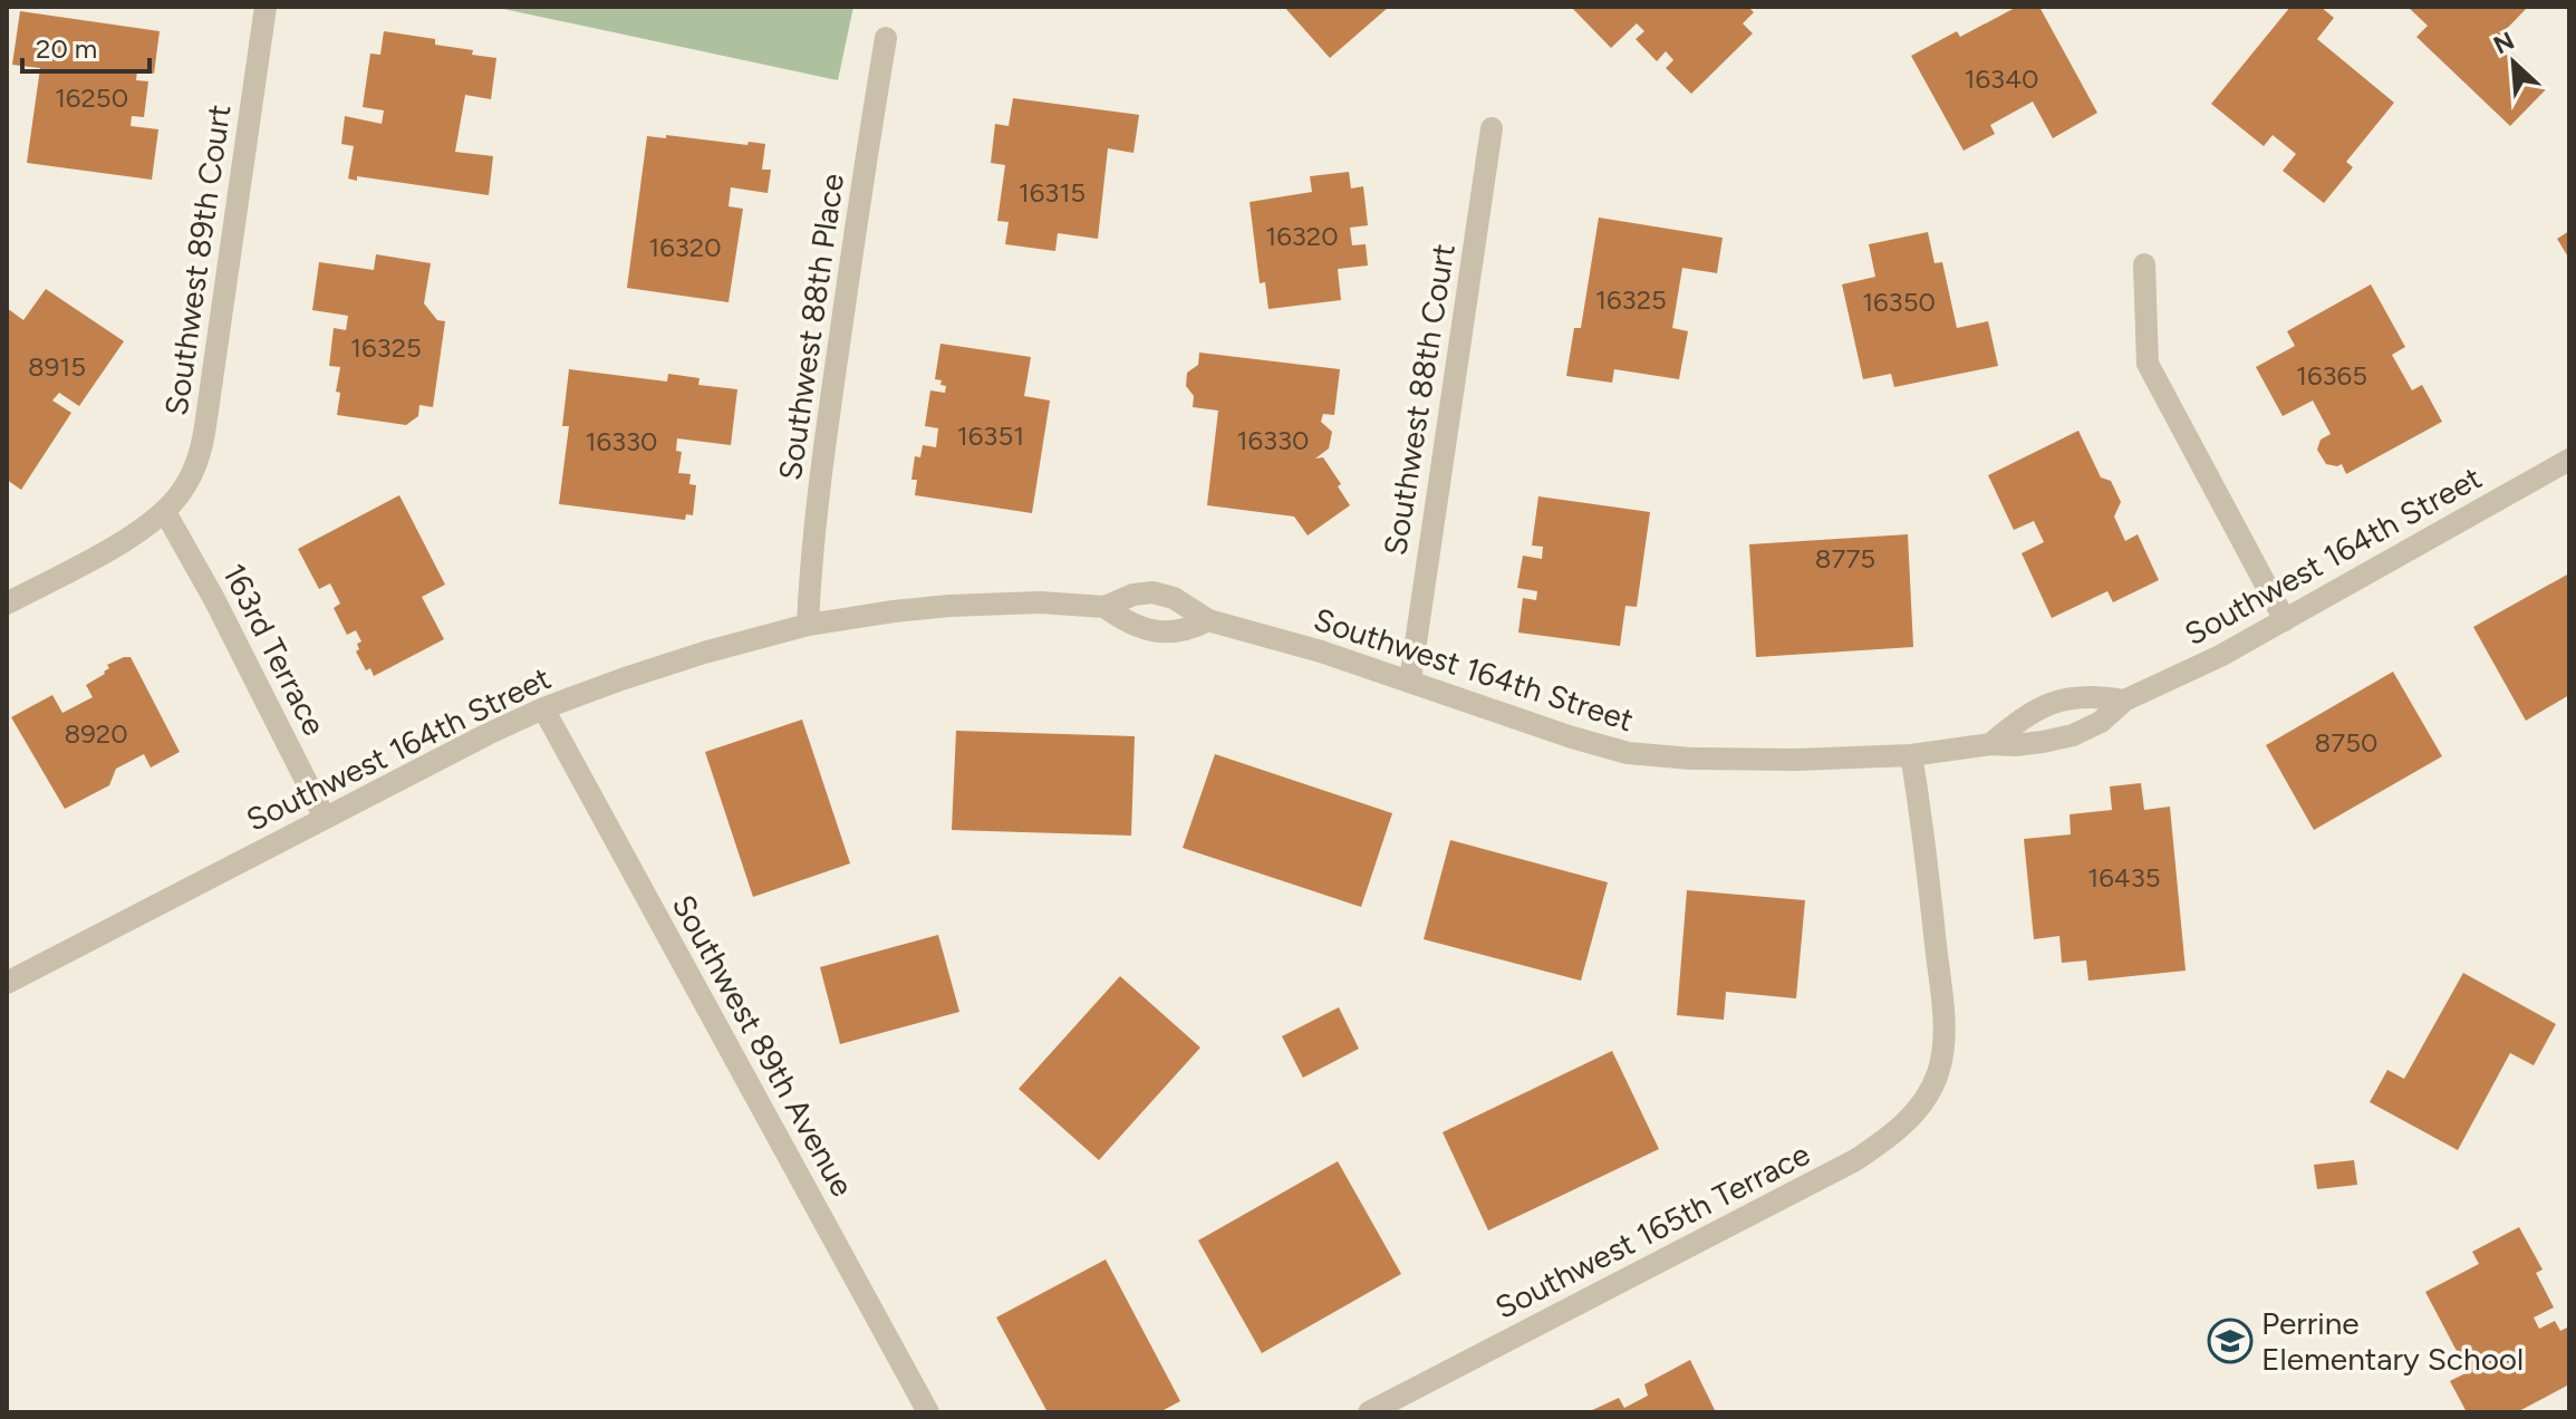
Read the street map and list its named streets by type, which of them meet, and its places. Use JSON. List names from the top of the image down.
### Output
{
  "streets": {
    "street": [
      "Southwest 89th Court",
      "Southwest 88th Place",
      "Southwest 88th Court",
      "Southwest 164th Street",
      "163rd Terrace",
      "Southwest 89th Avenue",
      "Southwest 165th Terrace"
    ]
  },
  "crossings": [
    ["Southwest 89th Court", "163rd Terrace"],
    ["Southwest 88th Place", "Southwest 164th Street"],
    ["Southwest 88th Court", "Southwest 164th Street"],
    ["Southwest 164th Street", "163rd Terrace"],
    ["Southwest 164th Street", "Southwest 89th Avenue"],
    ["Southwest 164th Street", "Southwest 165th Terrace"]
  ],
  "places": {
    "school or university": ["Perrine Elementary School"]
  },
  "house_numbers": [
    "16340",
    "16250",
    "16315",
    "16320",
    "16320",
    "16325",
    "16350",
    "16325",
    "8915",
    "16365",
    "16351",
    "16330",
    "16330",
    "8775",
    "8920",
    "8750",
    "16435"
  ],
  "scale_bar": "20 m",
  "north": "top left"
}
